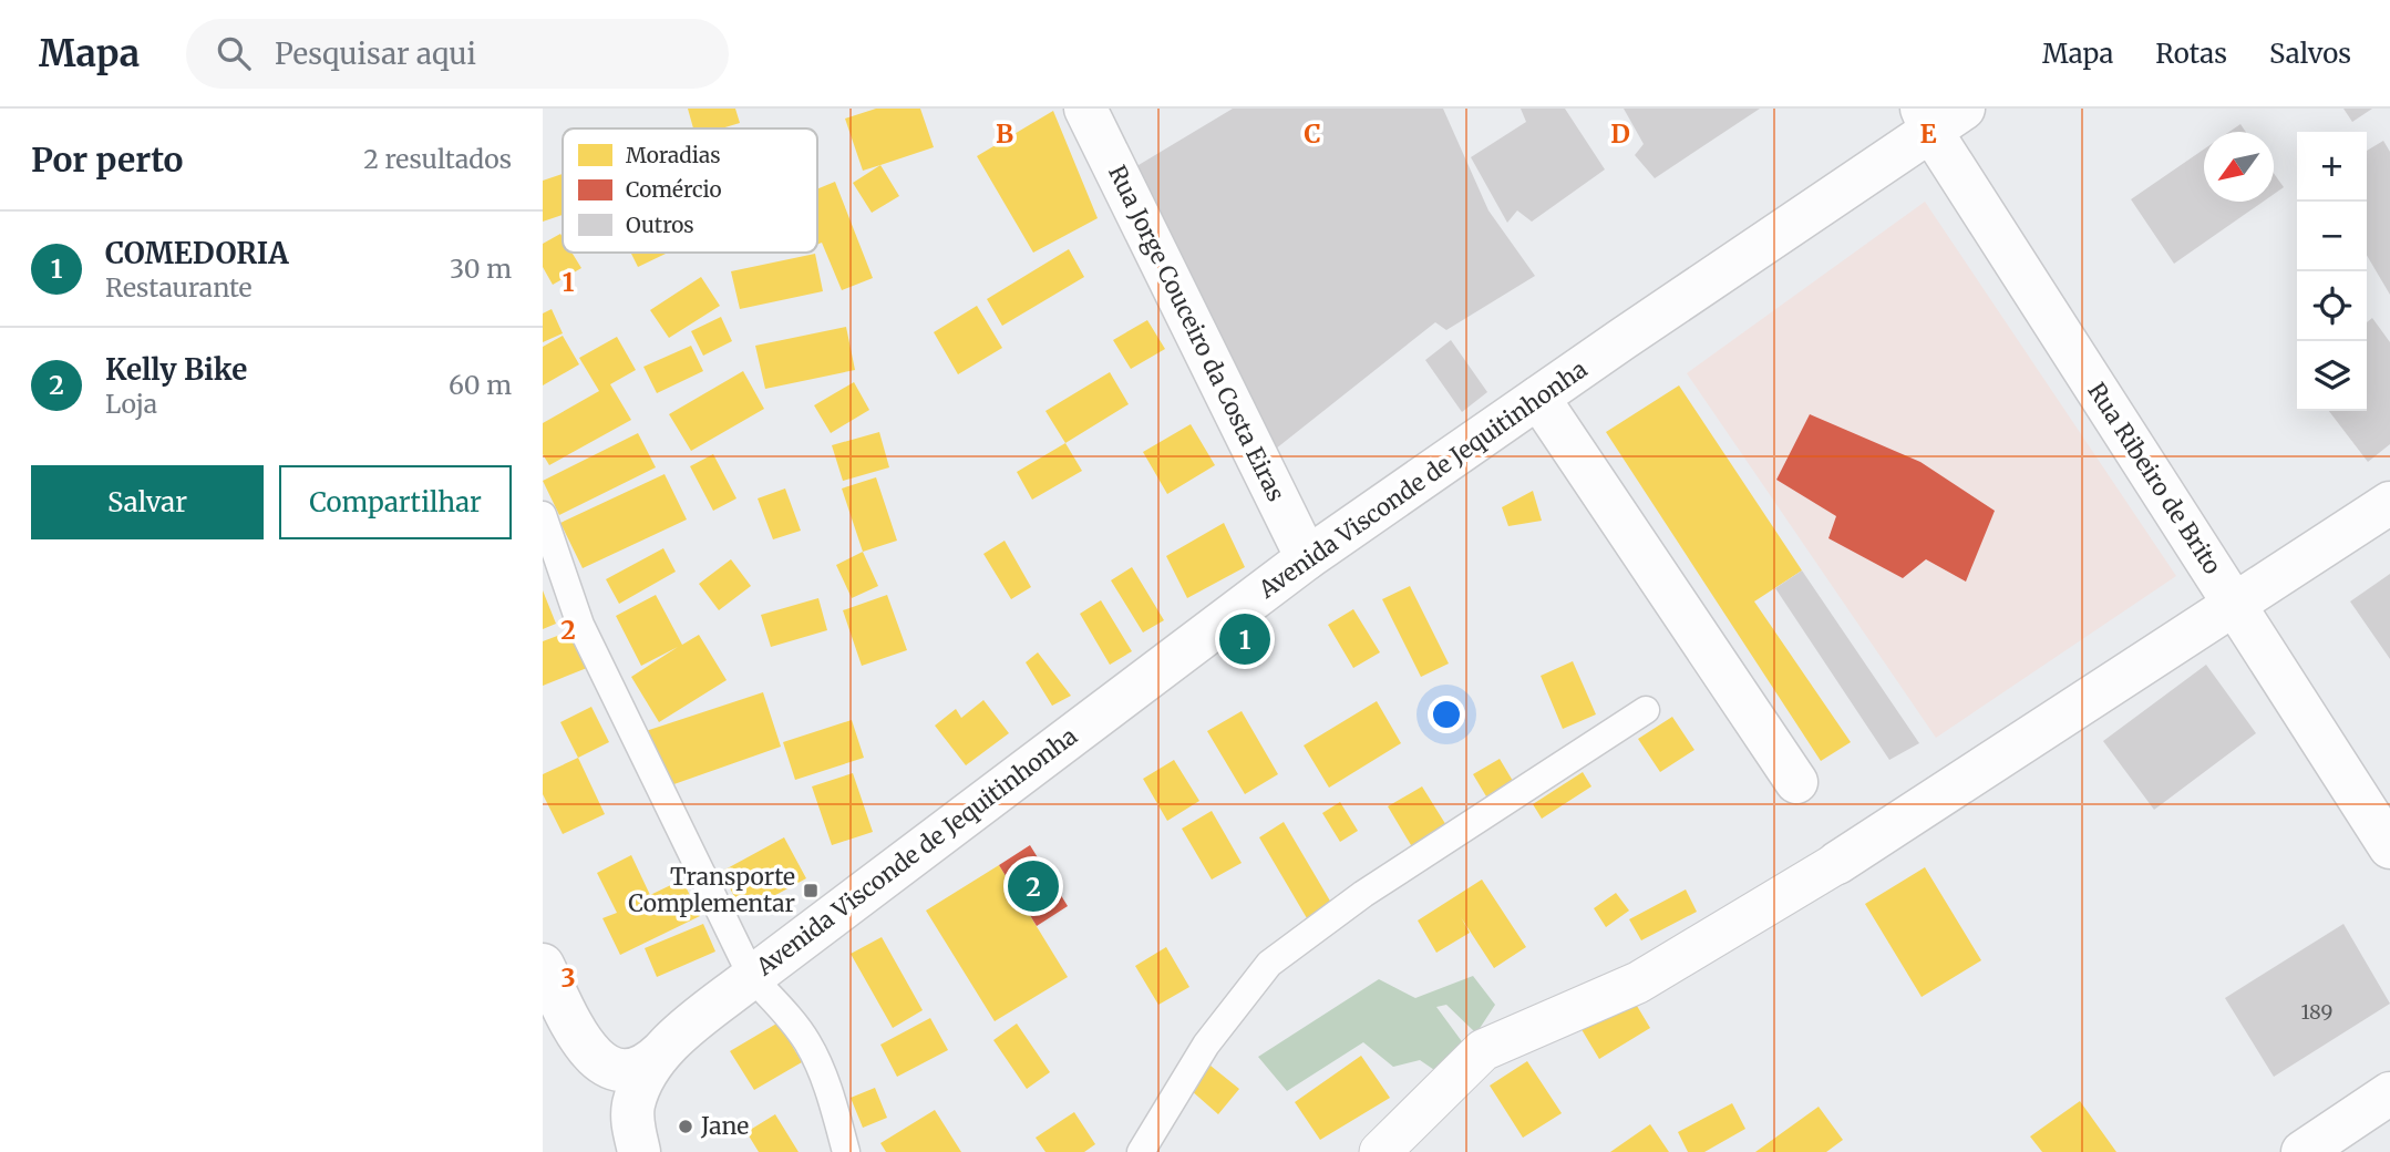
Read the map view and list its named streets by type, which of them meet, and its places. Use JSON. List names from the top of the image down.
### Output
{
  "streets": {
    "street": ["Rua Jorge Couceiro da Costa Eiras", "Rua Ribeiro de Brito", "Avenida Visconde de Jequitinhonha"]
  },
  "crossings": [
    ["Rua Jorge Couceiro da Costa Eiras", "Avenida Visconde de Jequitinhonha"],
    ["Rua Ribeiro de Brito", "Avenida Visconde de Jequitinhonha"]
  ],
  "places": {
    "transit": ["Transporte Complementar"],
    "other": ["Jane"]
  },
  "house_numbers": ["189"],
  "legend": ["Moradias", "Comércio", "Outros"],
  "north": "bottom left",
  "page": {
    "header": "Mapa",
    "search": "Pesquisar aqui",
    "nav": ["Mapa", "Rotas", "Salvos"],
    "heading": ["Por perto", "2 resultados"],
    "map_buttons": ["+", "−"],
    "list": [
      {
        "mark": "1",
        "name": "COMEDORIA",
        "note": "Restaurante",
        "value": "30 m"
      },
      {
        "mark": "2",
        "name": "Kelly Bike",
        "note": "Loja",
        "value": "60 m"
      }
    ],
    "buttons": ["Salvar", "Compartilhar"],
    "pins": ["1", "2"]
  },
  "grid": {
    "columns": [
      "B",
      "C",
      "D",
      "E"
    ],
    "rows": ["1", "2", "3"]
  }
}
